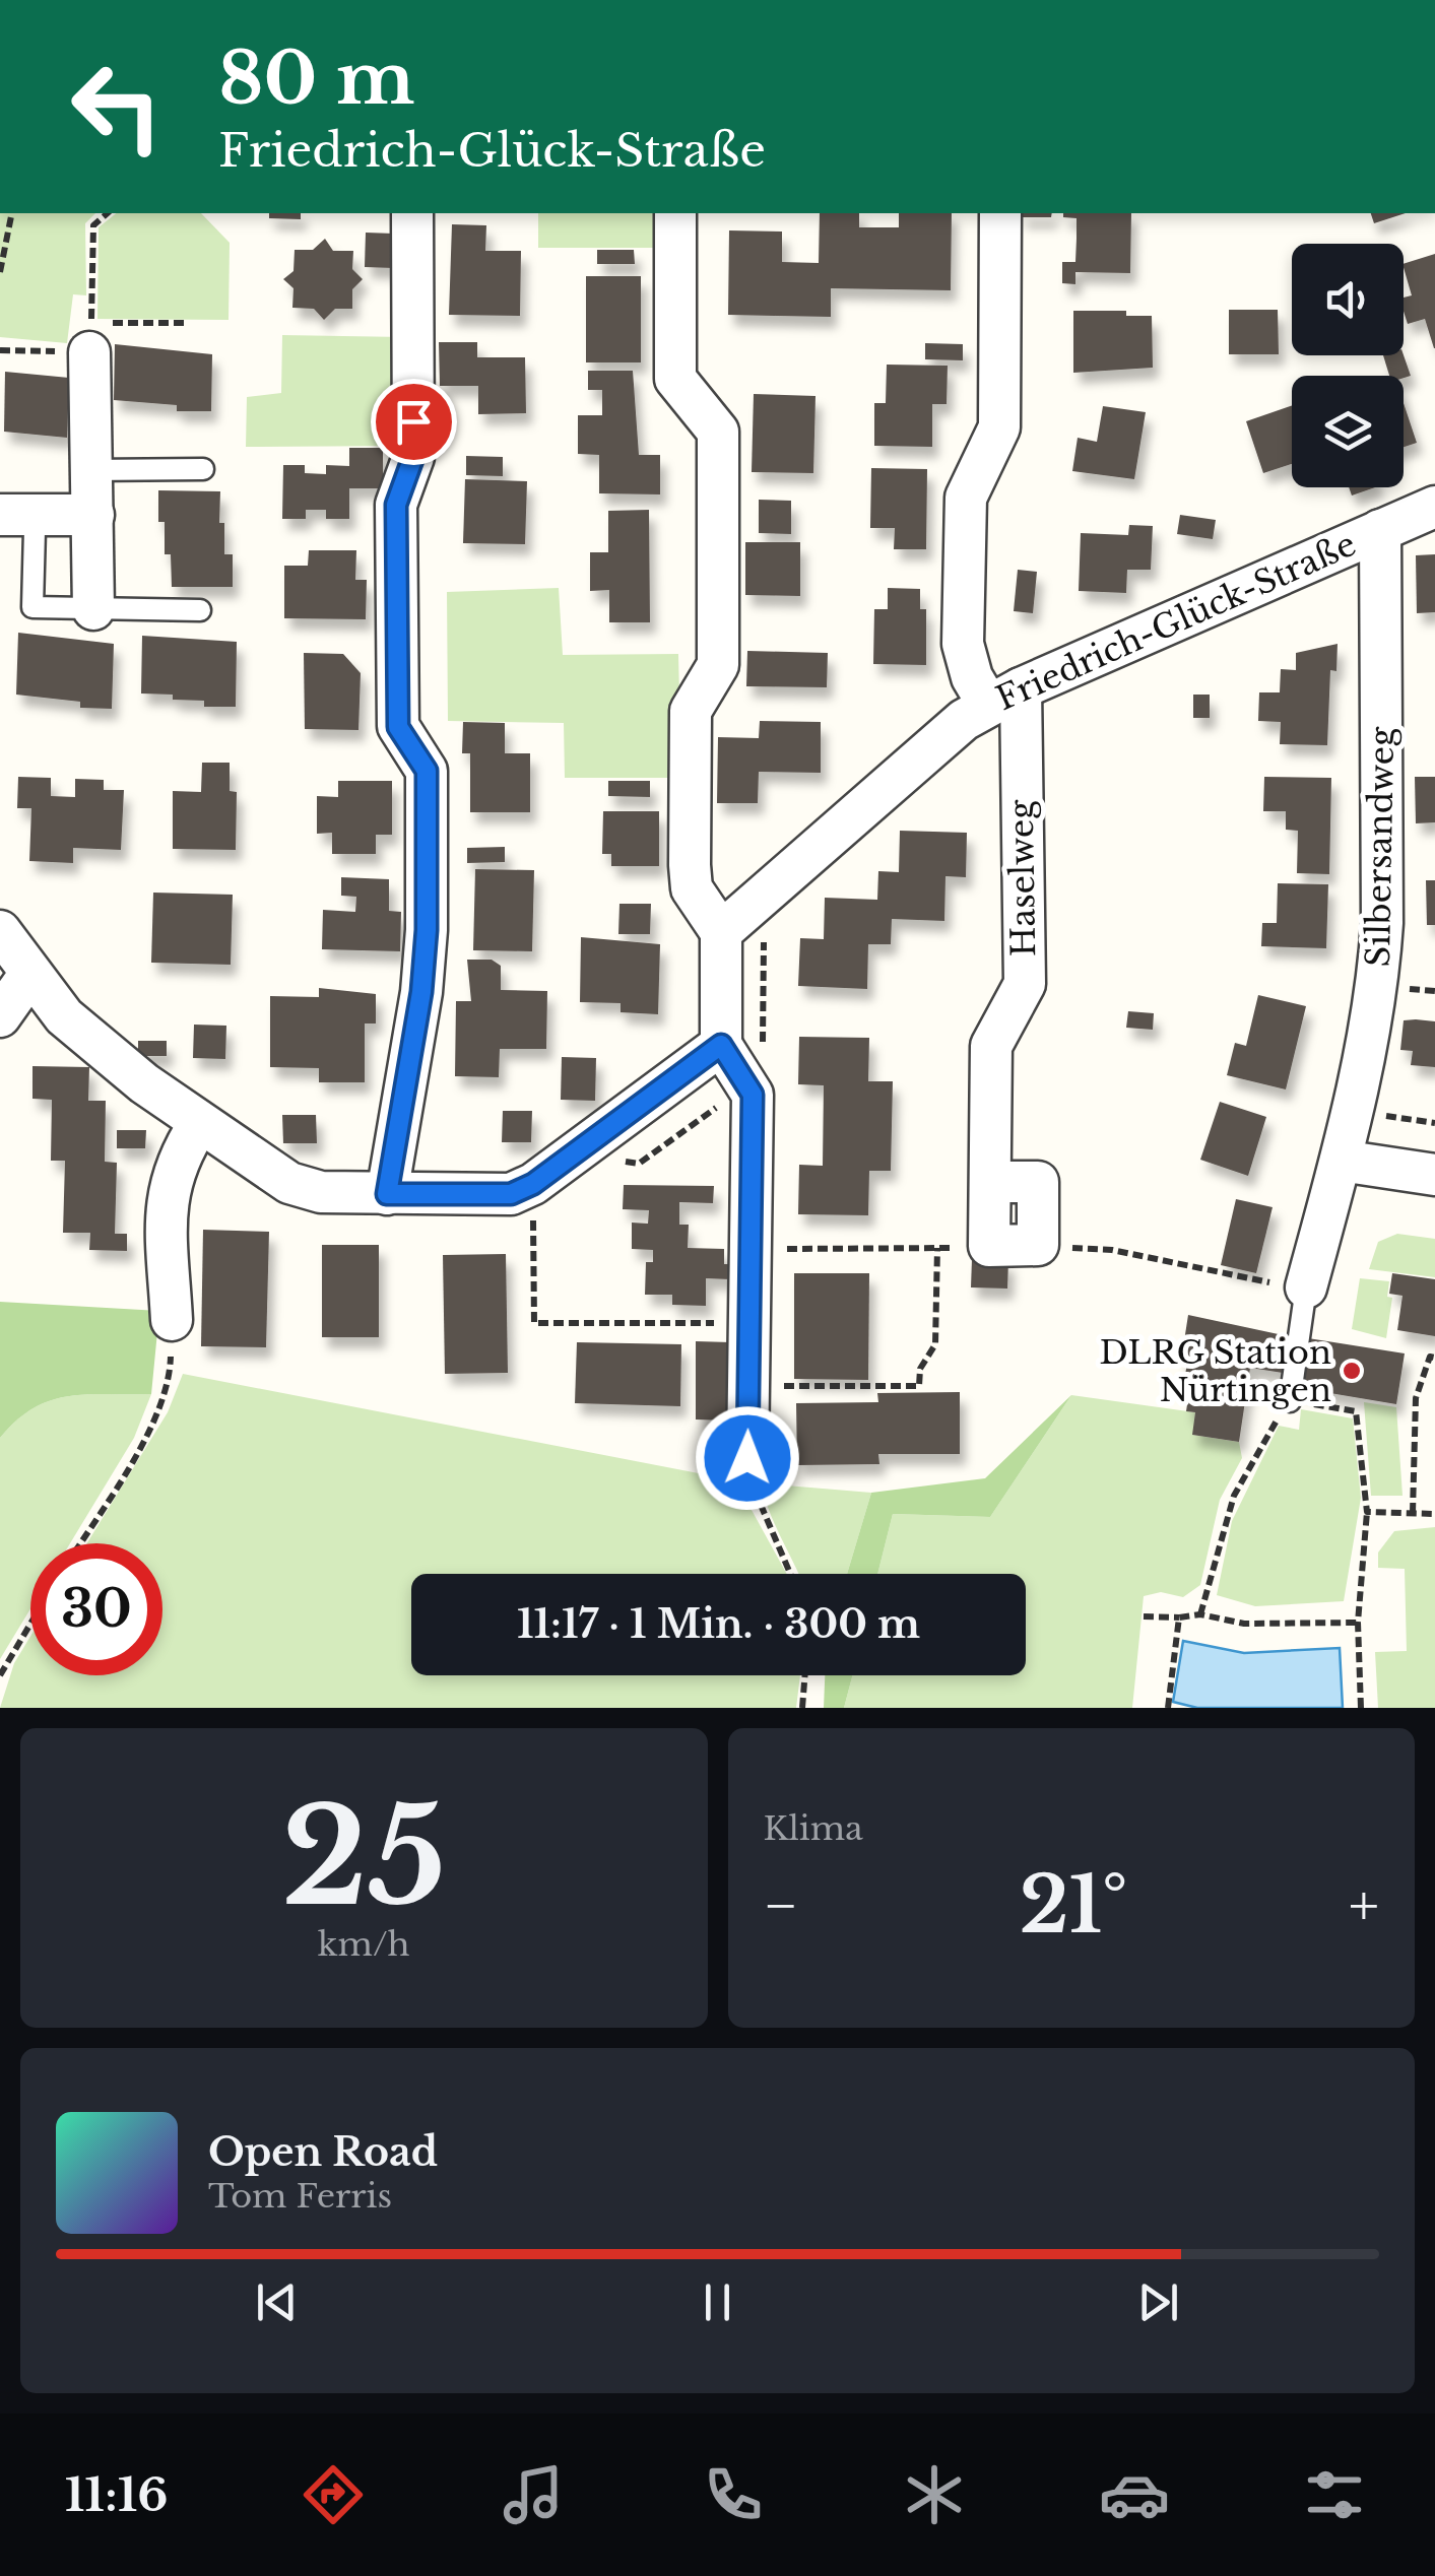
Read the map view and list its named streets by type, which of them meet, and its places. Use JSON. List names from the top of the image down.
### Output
{
  "streets": {
    "street": ["Friedrich-Glück-Straße", "Silbersandweg", "Haselweg"]
  },
  "crossings": [
    ["Friedrich-Glück-Straße", "Silbersandweg"],
    ["Friedrich-Glück-Straße", "Haselweg"]
  ],
  "places": ["DLRG Station Nürtingen"],
  "page": {
    "turn": ["80 m", "Friedrich-Glück-Straße"],
    "limit": "30",
    "trip": "11:17 · 1 Min. · 300 m",
    "tile": [
      ["25", "km/h"],
      "Klima"
    ],
    "heat": ["−", "21°", "+"],
    "song": ["Open Road", "Tom Ferris"],
    "tabs": "11:16"
  }
}
